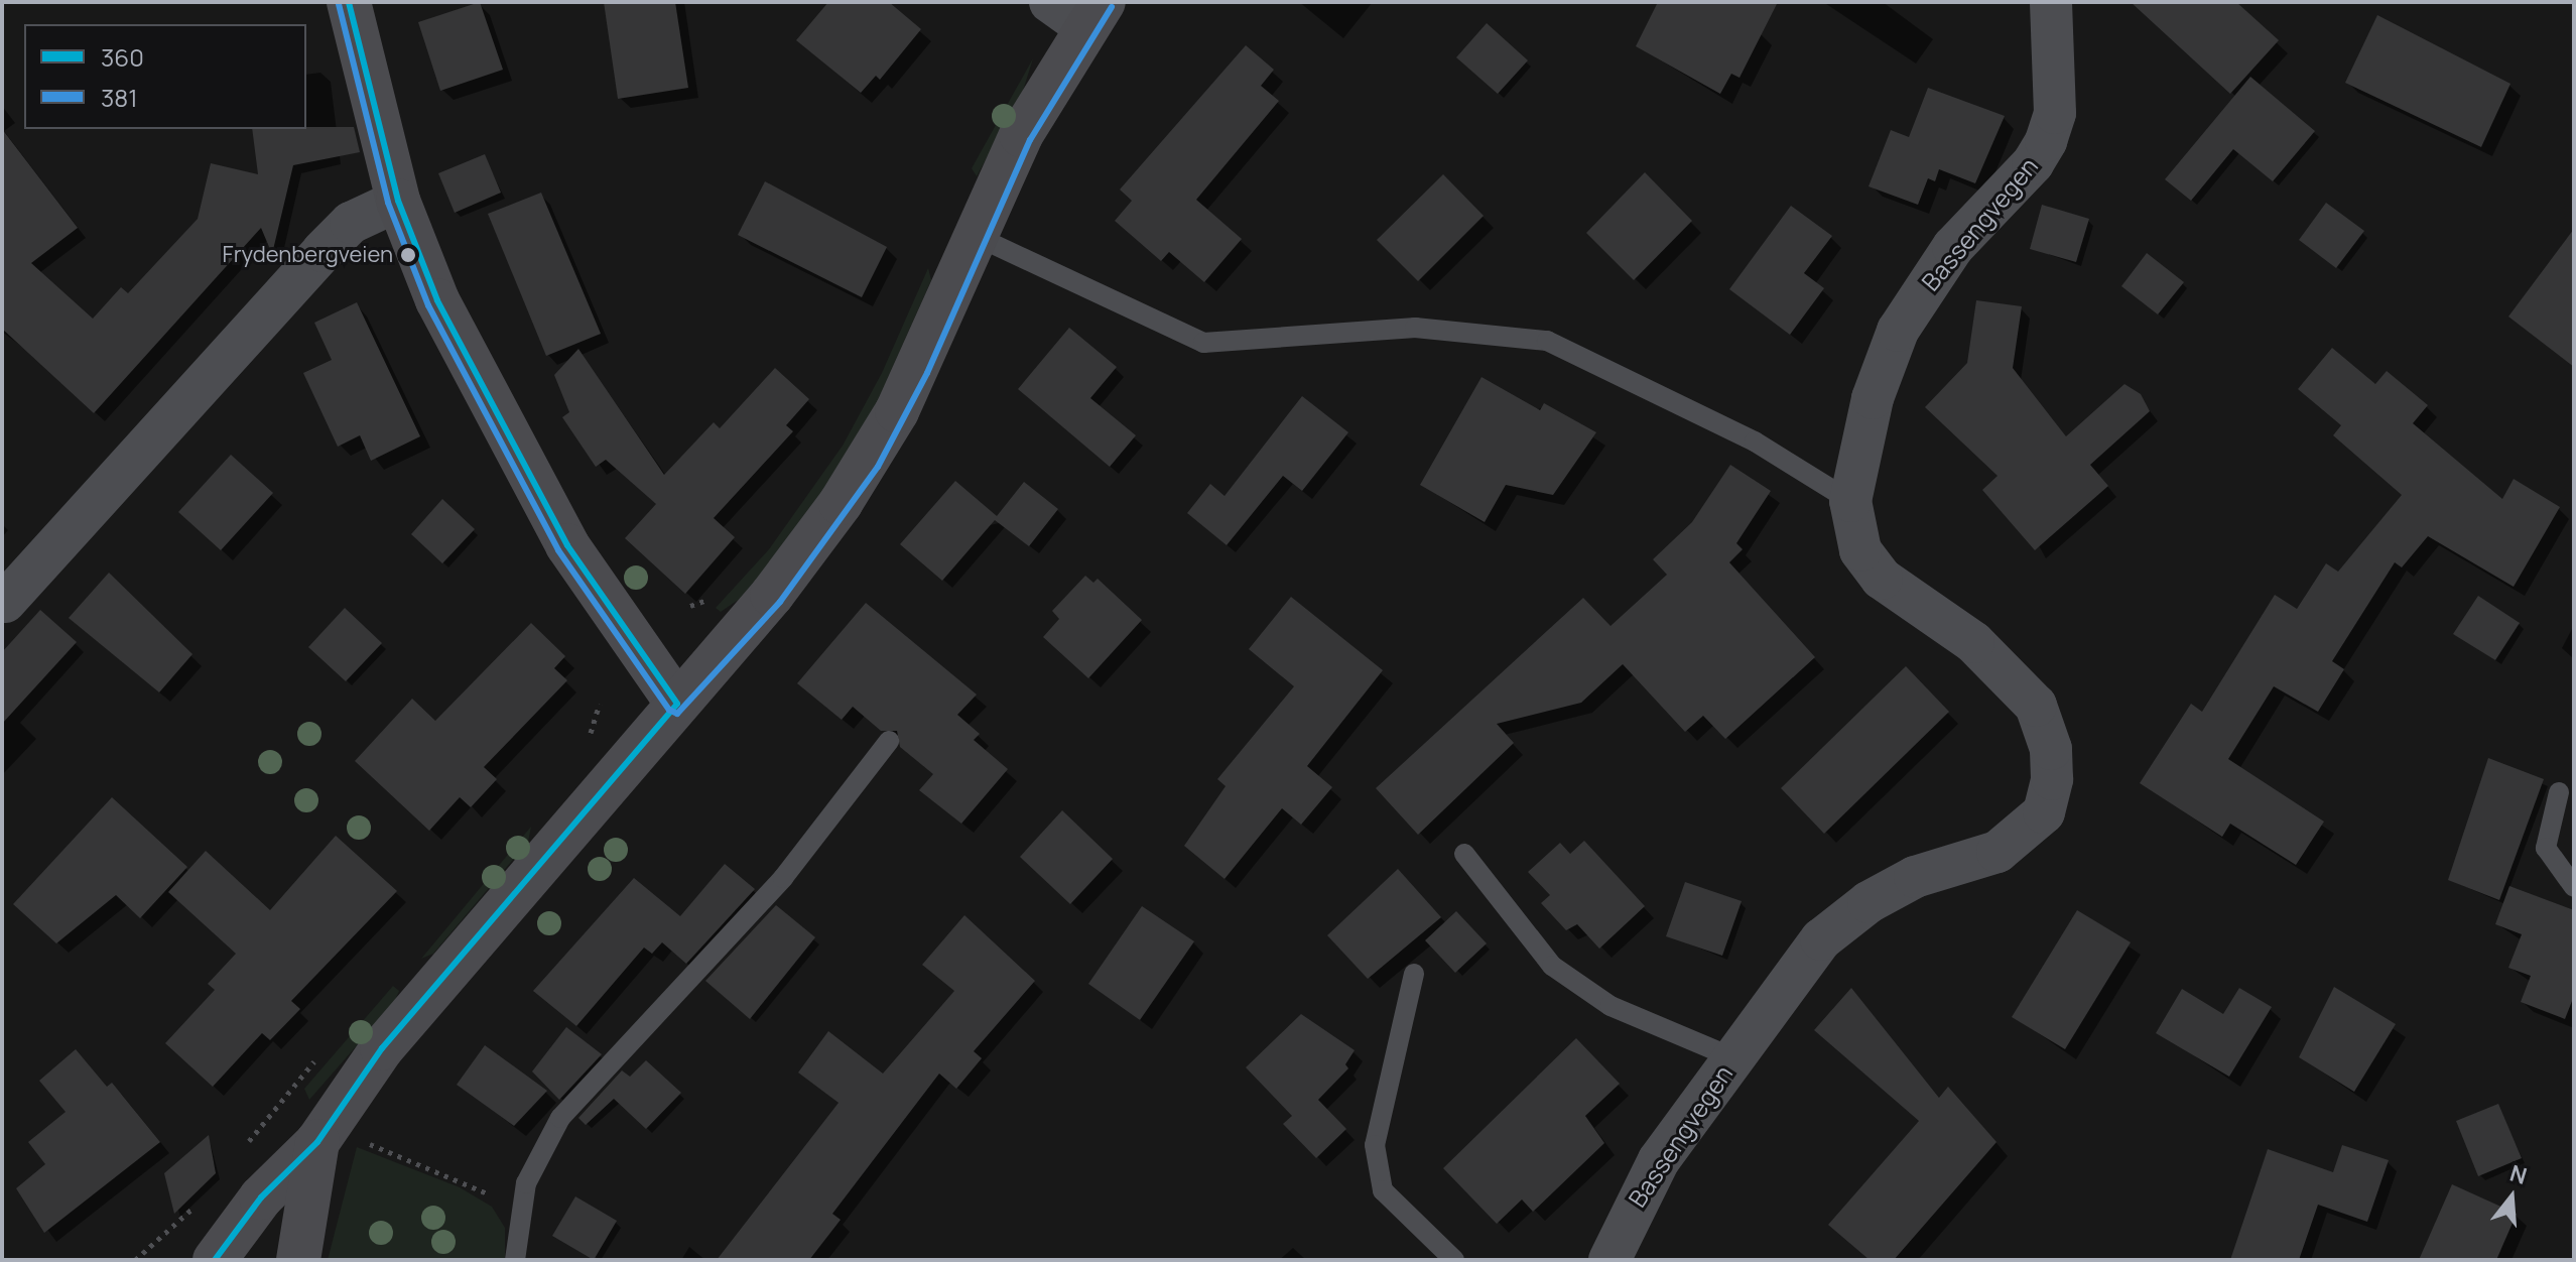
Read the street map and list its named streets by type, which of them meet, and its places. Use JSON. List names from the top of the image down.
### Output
{
  "streets": {
    "street": ["Bassengvegen"]
  },
  "places": ["Frydenbergveien"],
  "lines": ["transit line 360", "transit line 381"],
  "legend": ["360", "381"],
  "north": "top"
}
